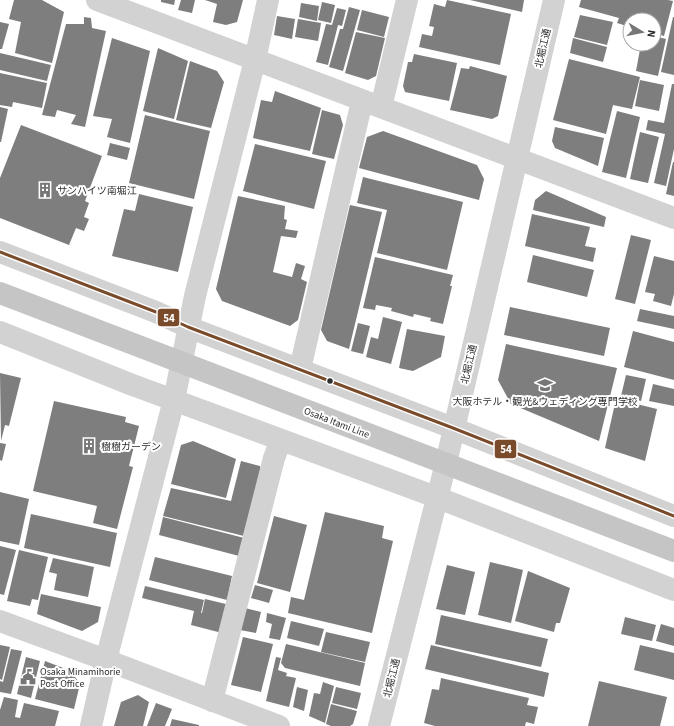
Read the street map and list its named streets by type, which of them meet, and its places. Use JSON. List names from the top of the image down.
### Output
{
  "streets": {
    "main road": ["Osaka Itami Line"],
    "street": ["北堀江通"]
  },
  "crossings": [
    ["北堀江通", "Osaka Itami Line"]
  ],
  "places": {
    "building": ["サンハイツ南堀江", "樹樹ガーデン"],
    "school or university": ["大阪ホテル・観光&ウェディング専門学校"],
    "public building": ["Osaka Minamihorie Post Office"]
  },
  "lines": ["transit line 54"],
  "north": "right"
}
